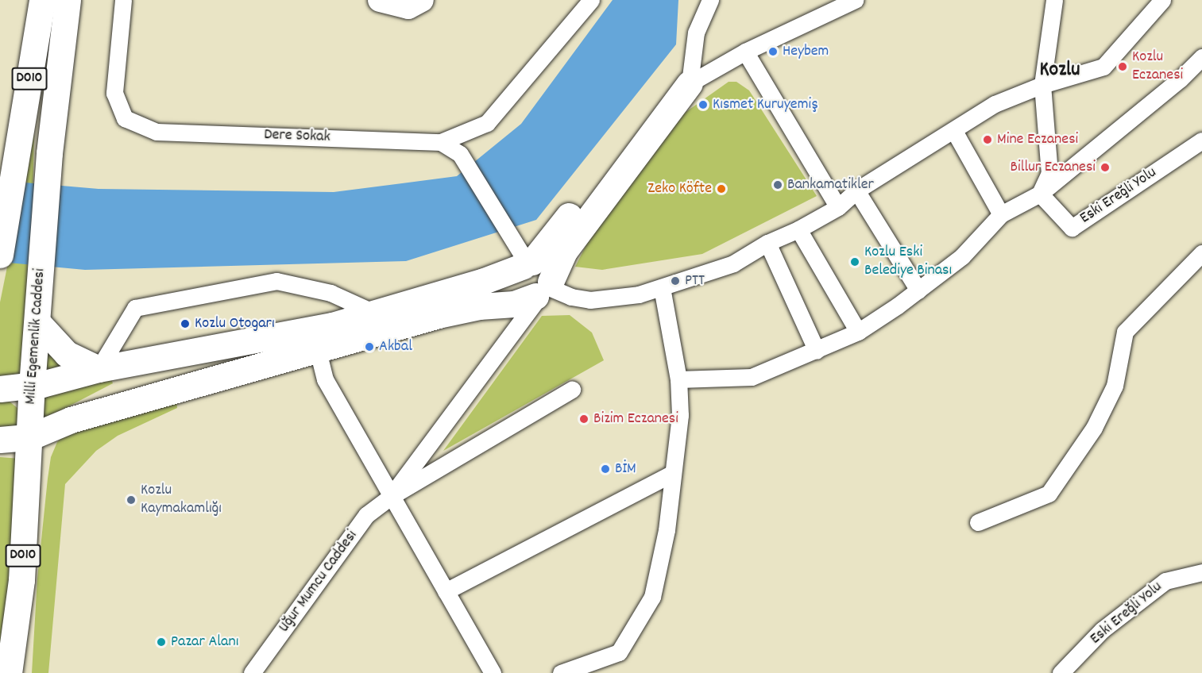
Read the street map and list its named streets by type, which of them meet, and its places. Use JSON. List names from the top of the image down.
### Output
{
  "streets": {
    "highway": ["D010", "Milli Egemenlik Caddesi"],
    "street": ["Dere Sokak", "Eski Ereğli Yolu", "Uğur Mumcu Caddesi"]
  },
  "districts": ["Kozlu"],
  "places": [
    "Heybem",
    "Kozlu Eczanesi",
    "Kısmet Kuruyemiş",
    "Mine Eczanesi",
    "Billur Eczanesi",
    "Bankamatikler",
    "Zeko Köfte",
    "Kozlu Eski Belediye Binası",
    "PTT",
    "Kozlu Otogarı",
    "Akbal",
    "Bizim Eczanesi",
    "BİM",
    "Kozlu Kaymakamlığı",
    "Pazar Alanı"
  ]
}
